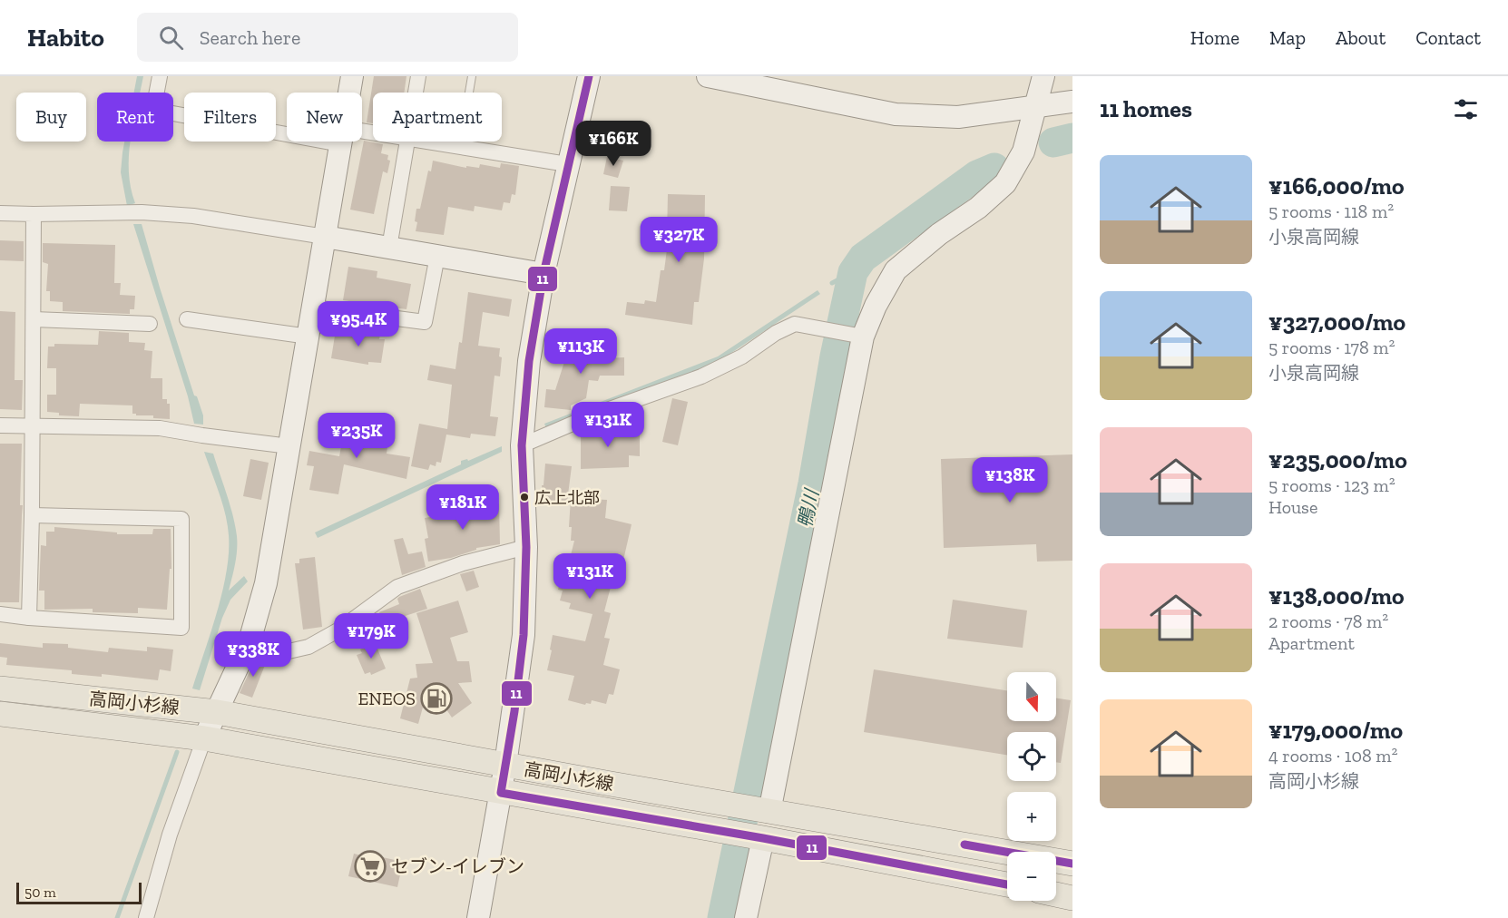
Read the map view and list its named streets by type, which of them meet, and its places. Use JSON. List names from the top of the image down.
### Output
{
  "streets": {
    "main road": ["高岡小杉線"]
  },
  "water": ["鴨川"],
  "places": {
    "other": ["広上北部"],
    "fuel station": ["ENEOS"],
    "supermarket": ["セブン-イレブン"]
  },
  "lines": ["transit line 11"],
  "scale_bar": "50 m",
  "north": "bottom",
  "page": {
    "header": "Habito",
    "search": "Search here",
    "nav": [
      "Home",
      "Map",
      "About",
      "Contact"
    ],
    "heading": "11 homes",
    "chip": [
      "Buy",
      "Rent",
      "Filters",
      "New",
      "Apartment"
    ],
    "price": [
      "¥166K",
      "¥327K",
      "¥95.4K",
      "¥113K",
      "¥131K",
      "¥235K",
      "¥138K",
      "¥181K",
      "¥131K",
      "¥179K",
      "¥338K"
    ],
    "list": [
      {
        "name": "¥166,000/mo",
        "note": "5 rooms · 118 m² · 小泉高岡線"
      },
      {
        "name": "¥327,000/mo",
        "note": "5 rooms · 178 m² · 小泉高岡線"
      },
      {
        "name": "¥235,000/mo",
        "note": "5 rooms · 123 m² · House"
      },
      {
        "name": "¥138,000/mo",
        "note": "2 rooms · 78 m² · Apartment"
      },
      {
        "name": "¥179,000/mo",
        "note": "4 rooms · 108 m² · 高岡小杉線"
      }
    ],
    "map_buttons": ["+", "−"],
    "scale": "50 m"
  }
}
